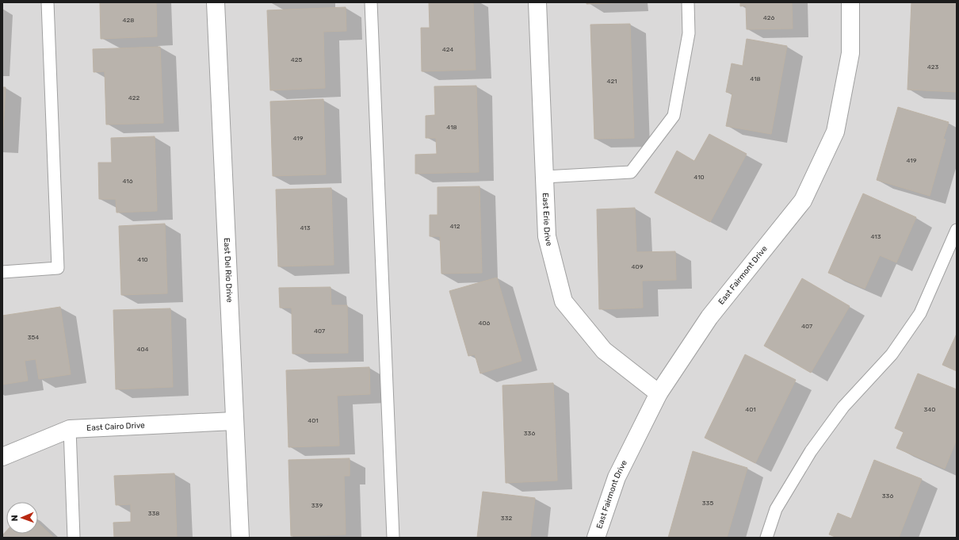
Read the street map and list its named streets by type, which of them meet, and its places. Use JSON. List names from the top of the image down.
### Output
{
  "streets": {
    "street": [
      "East Erie Drive",
      "East Del Rio Drive",
      "East Fairmont Drive",
      "East Cairo Drive"
    ]
  },
  "crossings": [
    ["East Erie Drive", "East Fairmont Drive"],
    ["East Del Rio Drive", "East Cairo Drive"]
  ],
  "house_numbers": [
    "426",
    "428",
    "424",
    "425",
    "423",
    "418",
    "421",
    "422",
    "418",
    "419",
    "419",
    "410",
    "416",
    "412",
    "413",
    "413",
    "410",
    "409",
    "406",
    "407",
    "407",
    "354",
    "404",
    "401",
    "340",
    "401",
    "336",
    "336",
    "335",
    "339",
    "338",
    "332"
  ],
  "north": "left"
}
